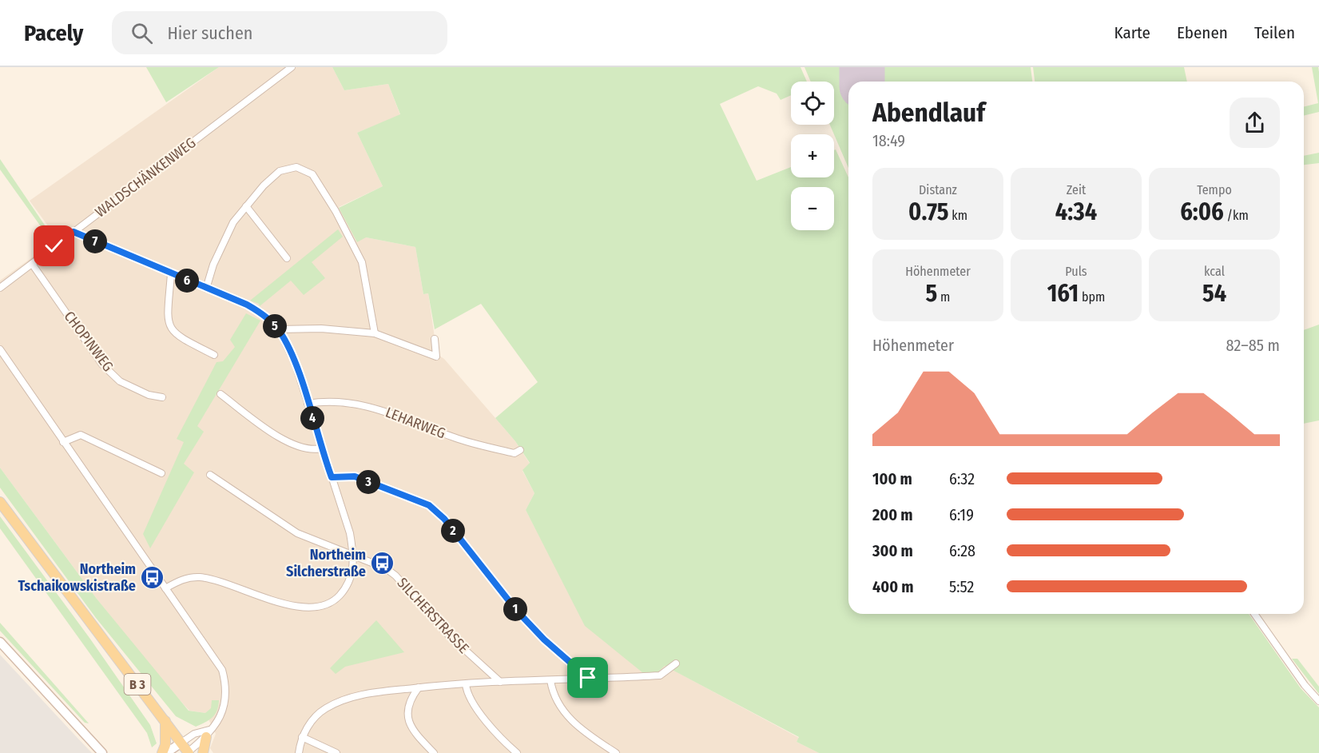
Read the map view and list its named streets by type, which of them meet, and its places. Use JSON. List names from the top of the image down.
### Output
{
  "streets": {
    "main road": ["B 3"],
    "street": [
      "WALDSCHÄNKENWEG",
      "CHOPINWEG",
      "LEHARWEG",
      "SILCHERSTRASSE"
    ]
  },
  "crossings": [
    ["WALDSCHÄNKENWEG", "CHOPINWEG"]
  ],
  "places": {
    "bus stop": ["Northeim Silcherstraße", "Northeim Tschaikowskistraße"]
  },
  "page": {
    "header": "Pacely",
    "search": "Hier suchen",
    "nav": ["Karte", "Ebenen", "Teilen"],
    "map_buttons": ["+", "−"],
    "heading": ["Abendlauf", "18:49"],
    "stats": [
      ["Distanz", "0.75 km"],
      ["Zeit", "4:34"],
      ["Tempo", "6:06 /km"],
      ["Höhenmeter", "5 m"],
      ["Puls", "161 bpm"],
      ["kcal", "54"]
    ],
    "pins": [
      "7",
      "6",
      "5",
      "4",
      "3",
      "2",
      "1"
    ],
    "chart": ["Höhenmeter", "82–85 m"],
    "list": [
      {
        "name": "100 m",
        "note": "6:32"
      },
      {
        "name": "200 m",
        "note": "6:19"
      },
      {
        "name": "300 m",
        "note": "6:28"
      },
      {
        "name": "400 m",
        "note": "5:52"
      }
    ]
  }
}
